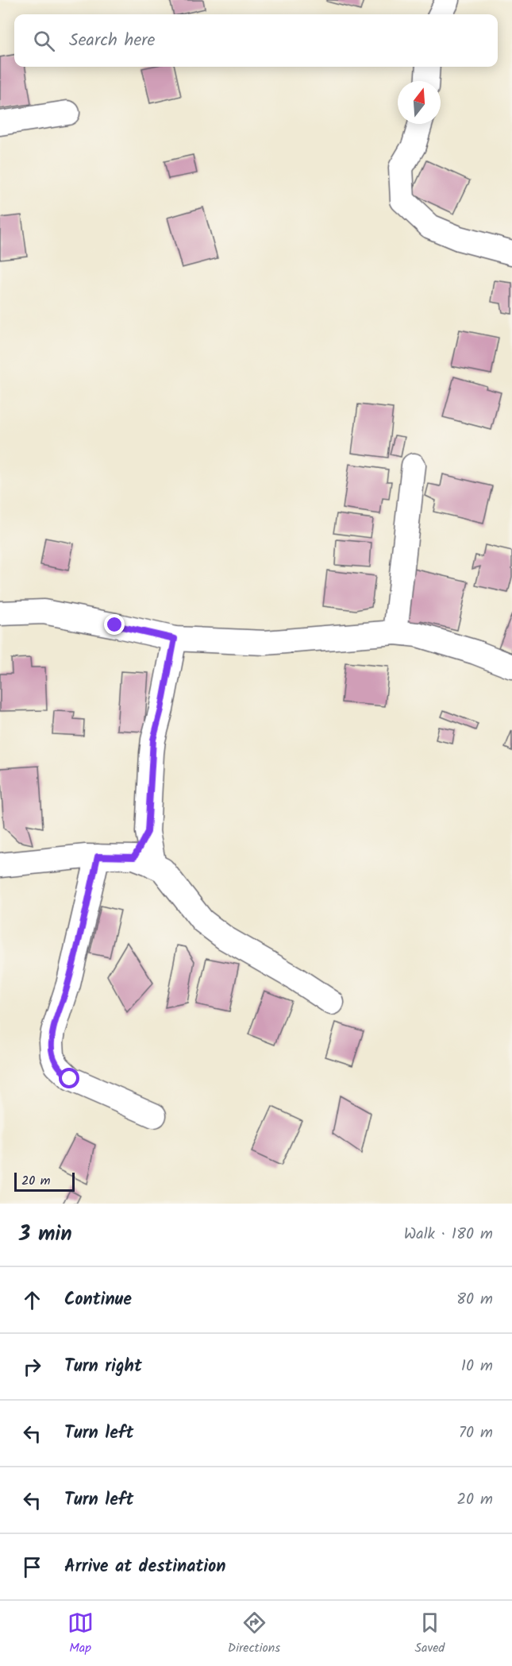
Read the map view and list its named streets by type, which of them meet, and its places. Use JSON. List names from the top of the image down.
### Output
{
  "scale_bar": "20 m",
  "north": "top",
  "page": {
    "search": "Search here",
    "scale": "20 m",
    "heading": ["3 min", "Walk · 180 m"],
    "list": [
      ["Continue", "80 m"],
      ["Turn right", "10 m"],
      ["Turn left", "70 m"],
      ["Turn left", "20 m"],
      "Arrive at destination"
    ],
    "nav": ["Map", "Directions", "Saved"]
  }
}
